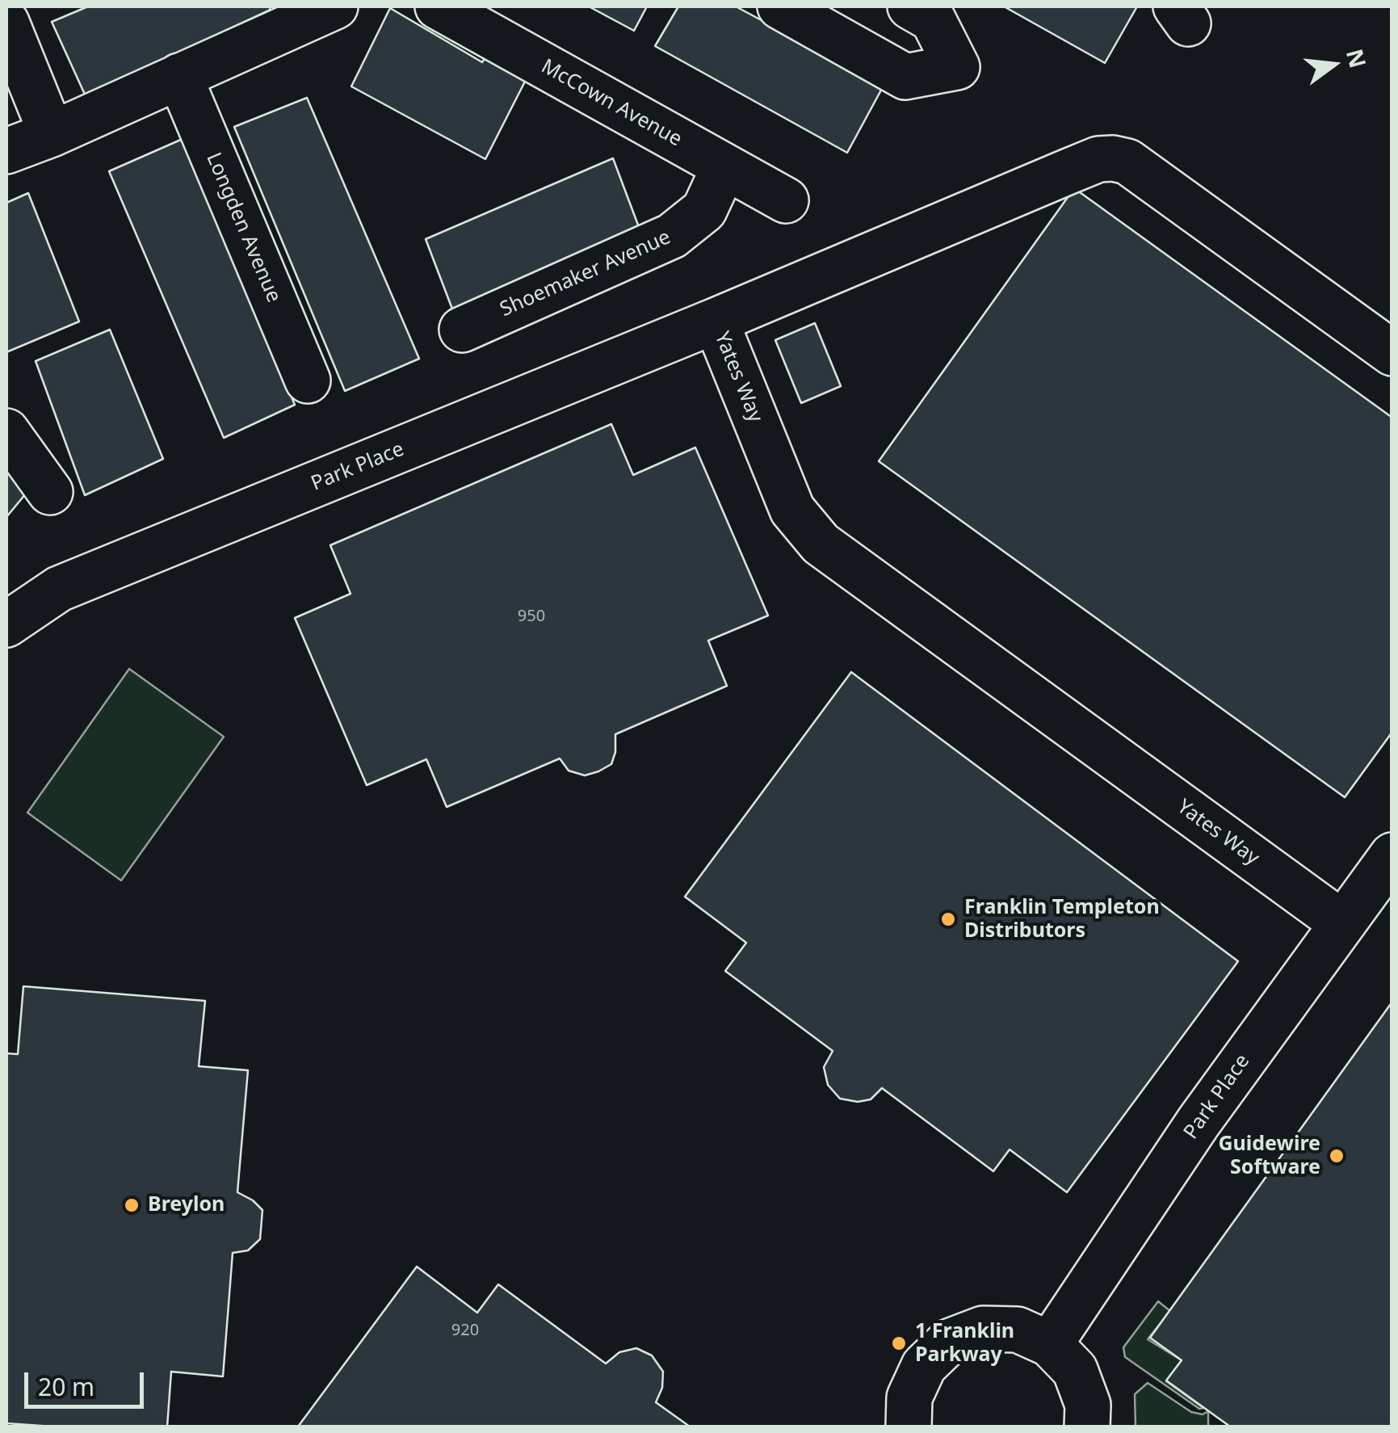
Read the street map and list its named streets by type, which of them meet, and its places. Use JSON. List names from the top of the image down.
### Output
{
  "streets": {
    "street": [
      "McCown Avenue",
      "Longden Avenue",
      "Shoemaker Avenue",
      "Yates Way",
      "Park Place"
    ]
  },
  "crossings": [
    ["McCown Avenue", "Shoemaker Avenue"],
    ["Yates Way", "Park Place"]
  ],
  "places": [
    "Franklin Templeton Distributors",
    "Guidewire Software",
    "Breylon",
    "1 Franklin Parkway"
  ],
  "house_numbers": ["950", "920"],
  "scale_bar": "20 m",
  "north": "right"
}
